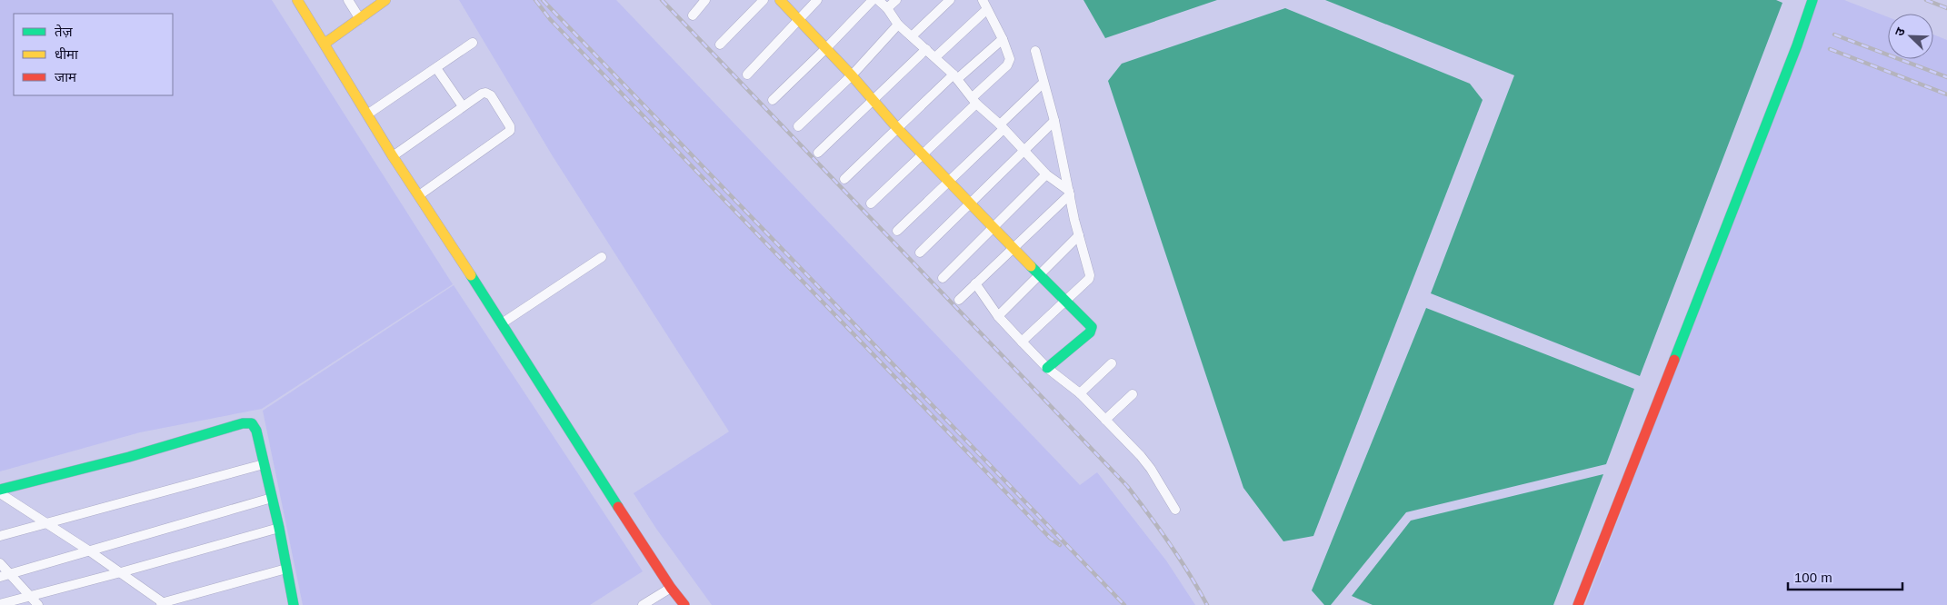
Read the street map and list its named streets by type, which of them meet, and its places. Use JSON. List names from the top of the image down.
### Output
{
  "legend": ["तेज़", "धीमा", "जाम"],
  "scale_bar": "100 m",
  "north": "top left"
}
